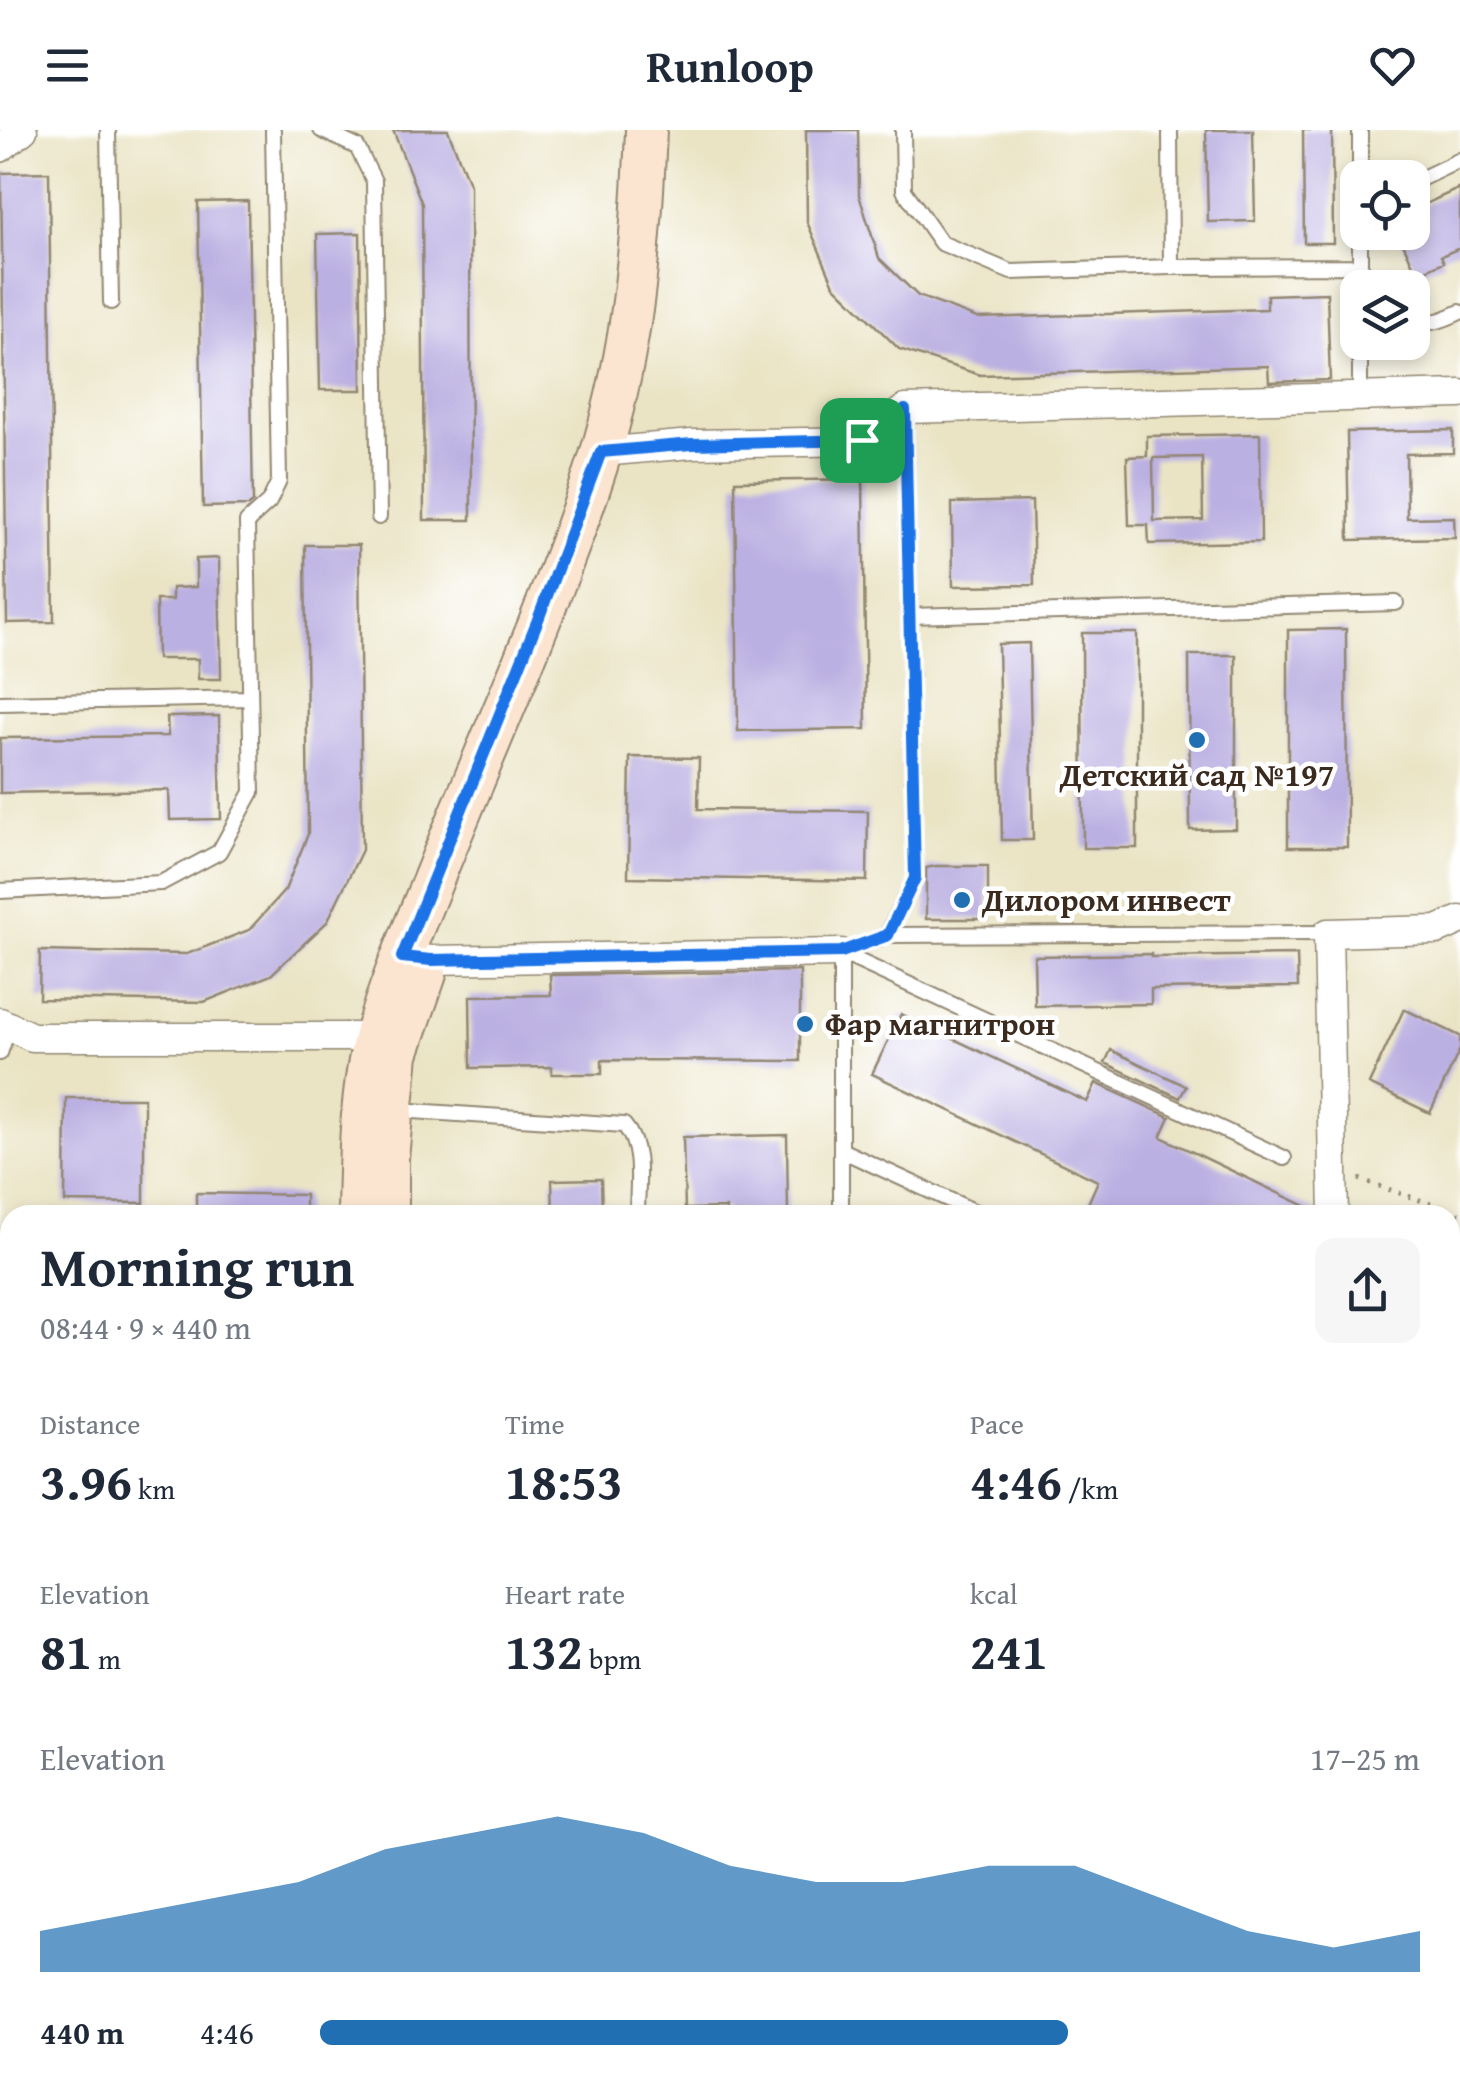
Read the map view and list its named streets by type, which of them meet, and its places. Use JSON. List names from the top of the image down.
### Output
{
  "places": ["Детский сад №197", "Дилором инвест", "Фар магнитрон"],
  "page": {
    "header": "Runloop",
    "heading": ["Morning run", "08:44 · 9 × 440 m"],
    "stats": [
      ["Distance", "3.96 km"],
      ["Time", "18:53"],
      ["Pace", "4:46 /km"],
      ["Elevation", "81 m"],
      ["Heart rate", "132 bpm"],
      ["kcal", "241"]
    ],
    "chart": ["Elevation", "17–25 m"],
    "list": [
      {
        "name": "440 m",
        "note": "4:46"
      }
    ]
  }
}
